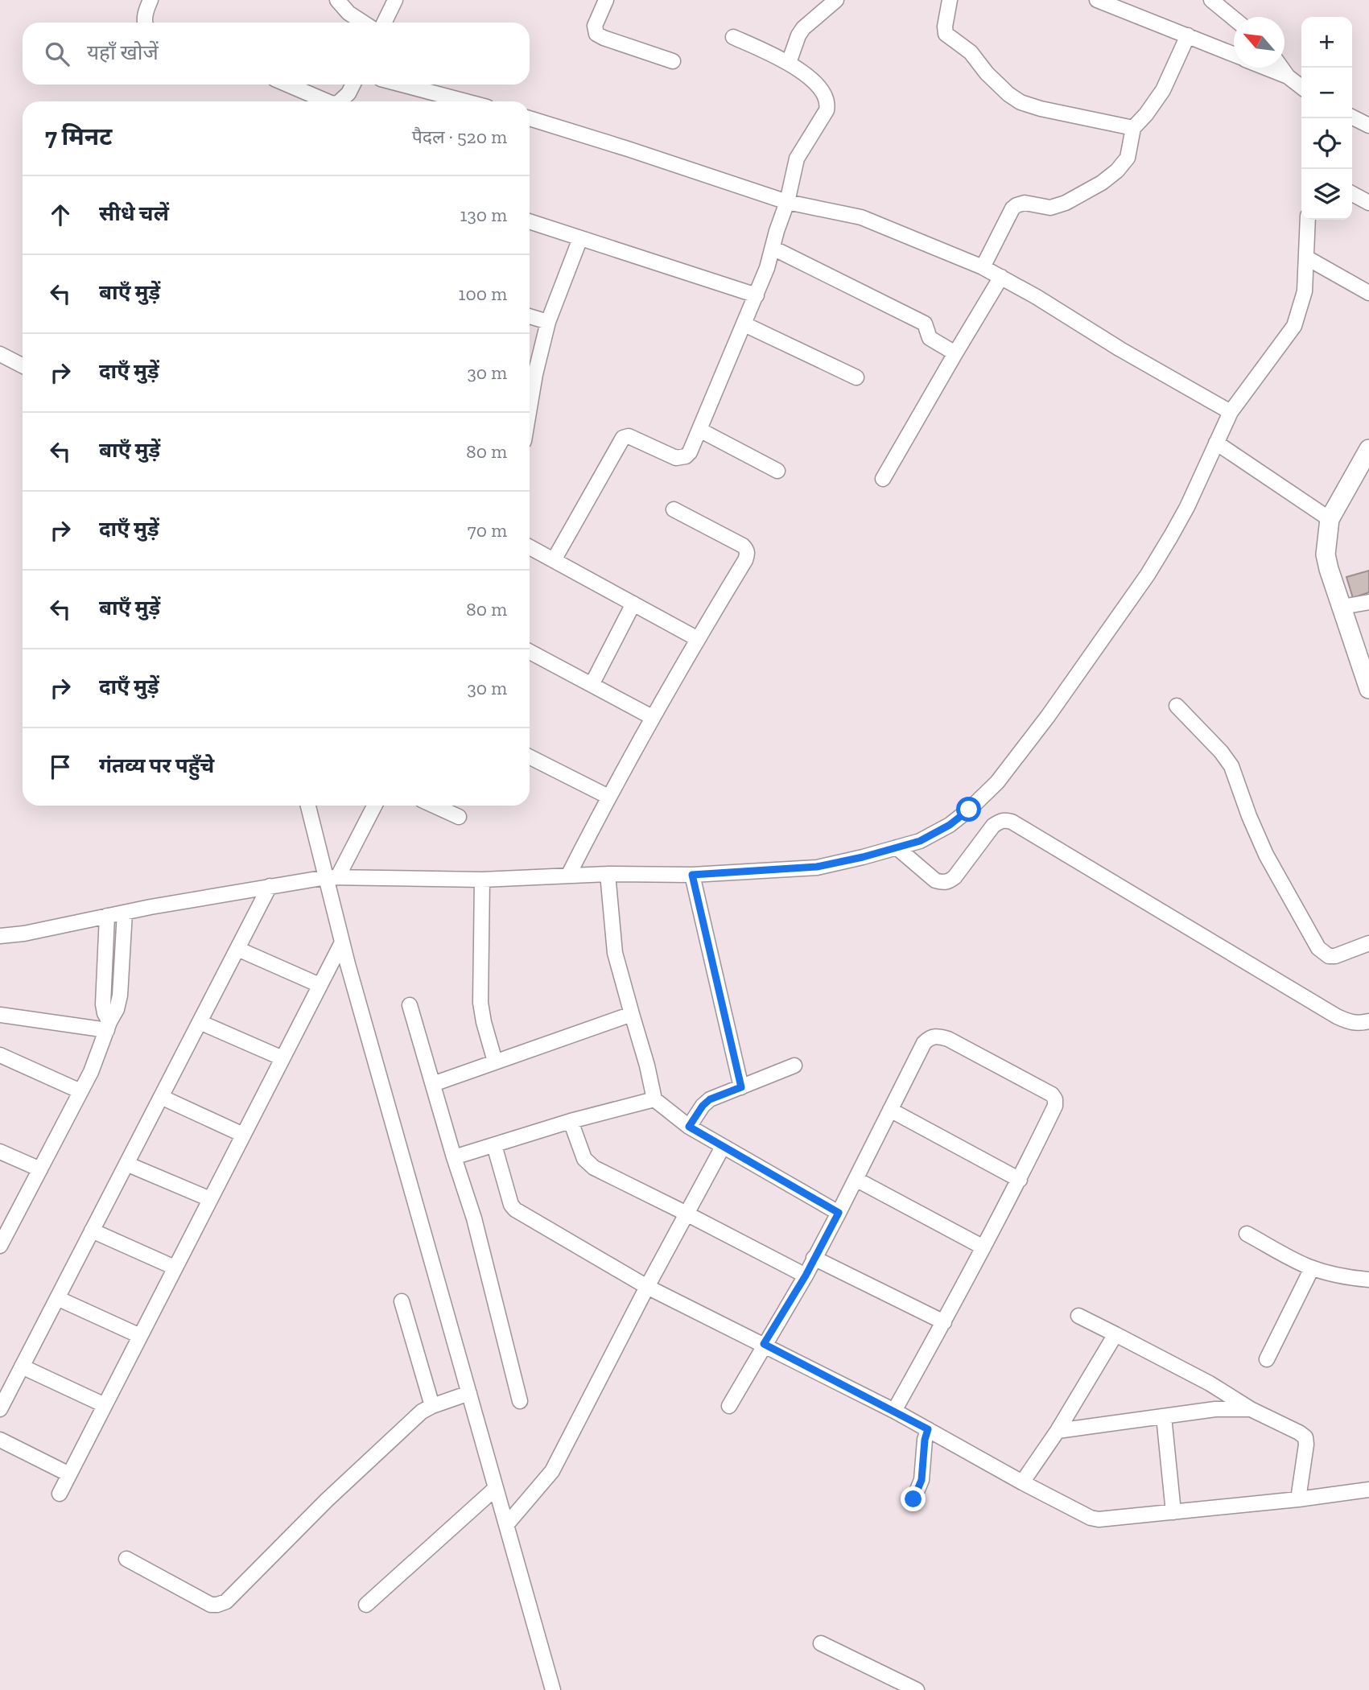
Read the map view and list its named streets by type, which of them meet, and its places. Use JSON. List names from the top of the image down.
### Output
{
  "north": "top left",
  "page": {
    "map_buttons": ["+", "−"],
    "search": "यहाँ खोजें",
    "heading": ["7 मिनट", "पैदल · 520 m"],
    "list": [
      ["सीधे चलें", "130 m"],
      ["बाएँ मुड़ें", "100 m"],
      ["दाएँ मुड़ें", "30 m"],
      ["बाएँ मुड़ें", "80 m"],
      ["दाएँ मुड़ें", "70 m"],
      ["बाएँ मुड़ें", "80 m"],
      ["दाएँ मुड़ें", "30 m"],
      "गंतव्य पर पहुँचे"
    ]
  }
}
